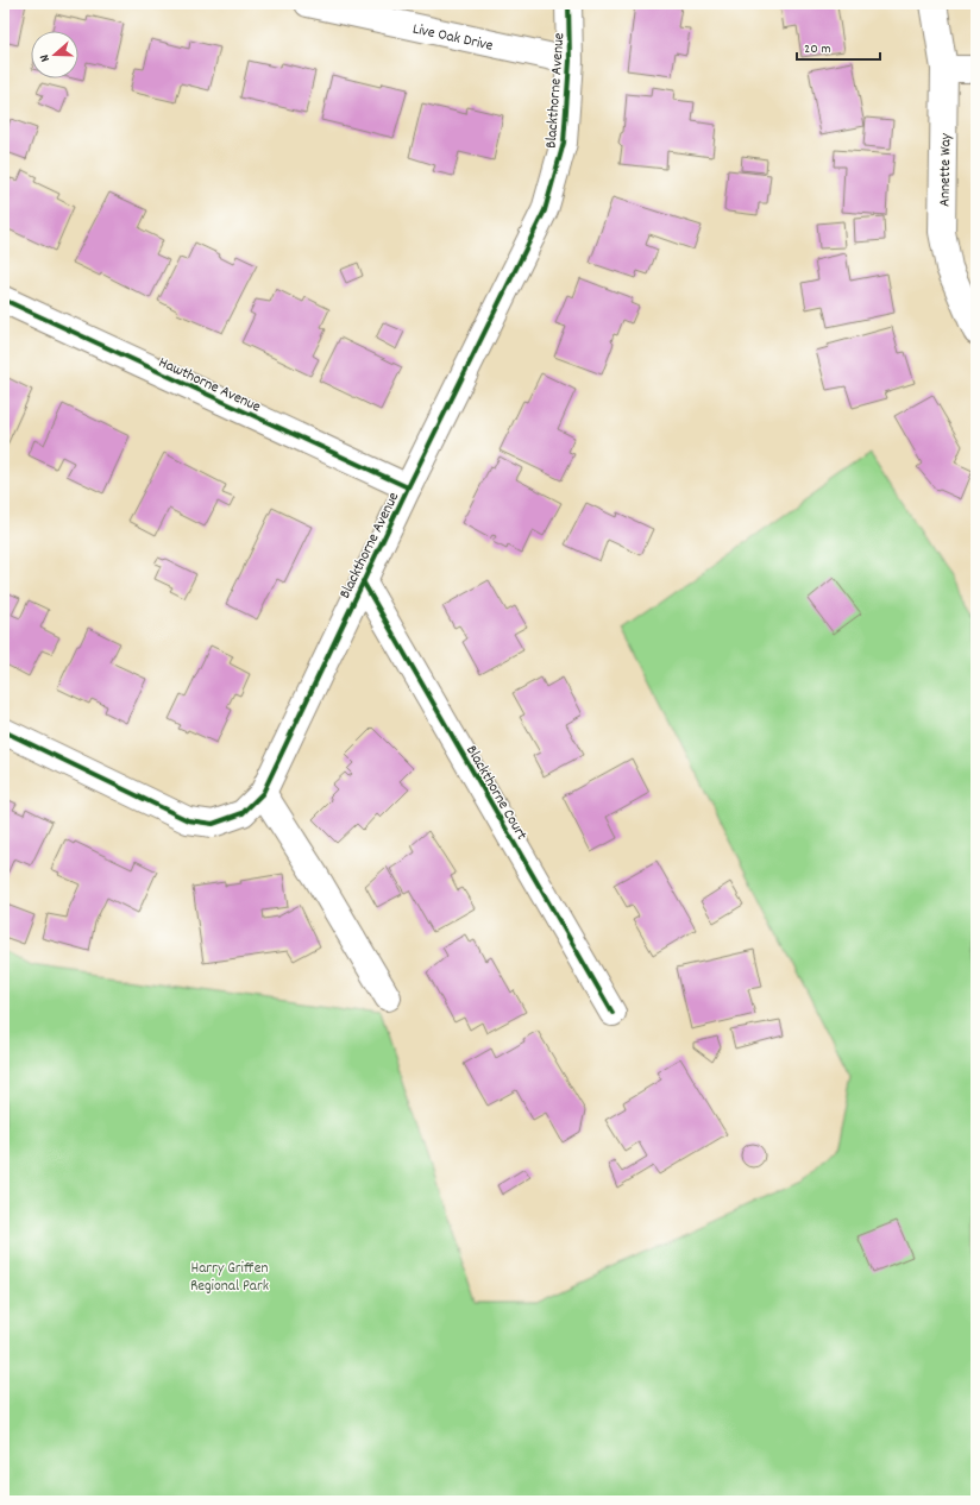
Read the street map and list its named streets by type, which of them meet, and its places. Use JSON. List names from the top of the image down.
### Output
{
  "streets": {
    "street": [
      "Live Oak Drive",
      "Blackthorne Avenue",
      "Annette Way",
      "Hawthorne Avenue",
      "Blackthorne Court"
    ]
  },
  "crossings": [
    ["Live Oak Drive", "Blackthorne Avenue"],
    ["Blackthorne Avenue", "Hawthorne Avenue"],
    ["Blackthorne Avenue", "Blackthorne Court"]
  ],
  "parks": ["Harry Griffen Regional Park"],
  "scale_bar": "20 m",
  "north": "left"
}
